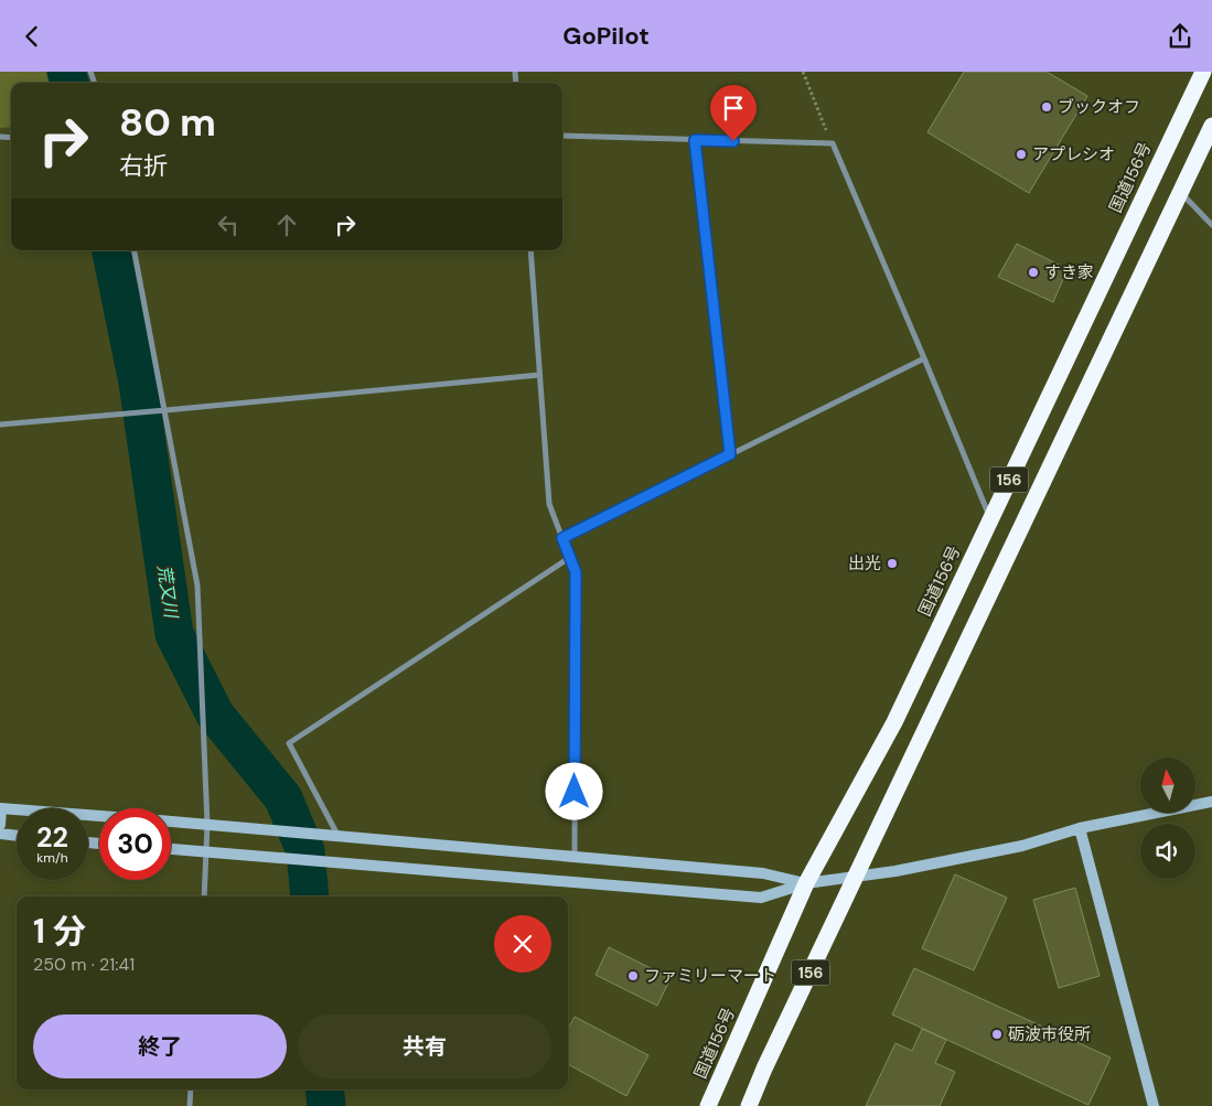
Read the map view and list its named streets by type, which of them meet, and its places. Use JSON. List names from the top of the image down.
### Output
{
  "streets": {
    "highway": ["国道156号", "156"]
  },
  "water": ["荒又川"],
  "places": [
    "ブックオフ",
    "アプレシオ",
    "すき家",
    "出光",
    "ファミリーマート",
    "砺波市役所"
  ],
  "north": "top",
  "page": {
    "header": "GoPilot",
    "turn": ["80 m", "右折"],
    "speed": "22 km/h",
    "limit": "30",
    "heading": ["1 分", "250 m · 21:41"],
    "buttons": ["終了", "共有"]
  }
}
